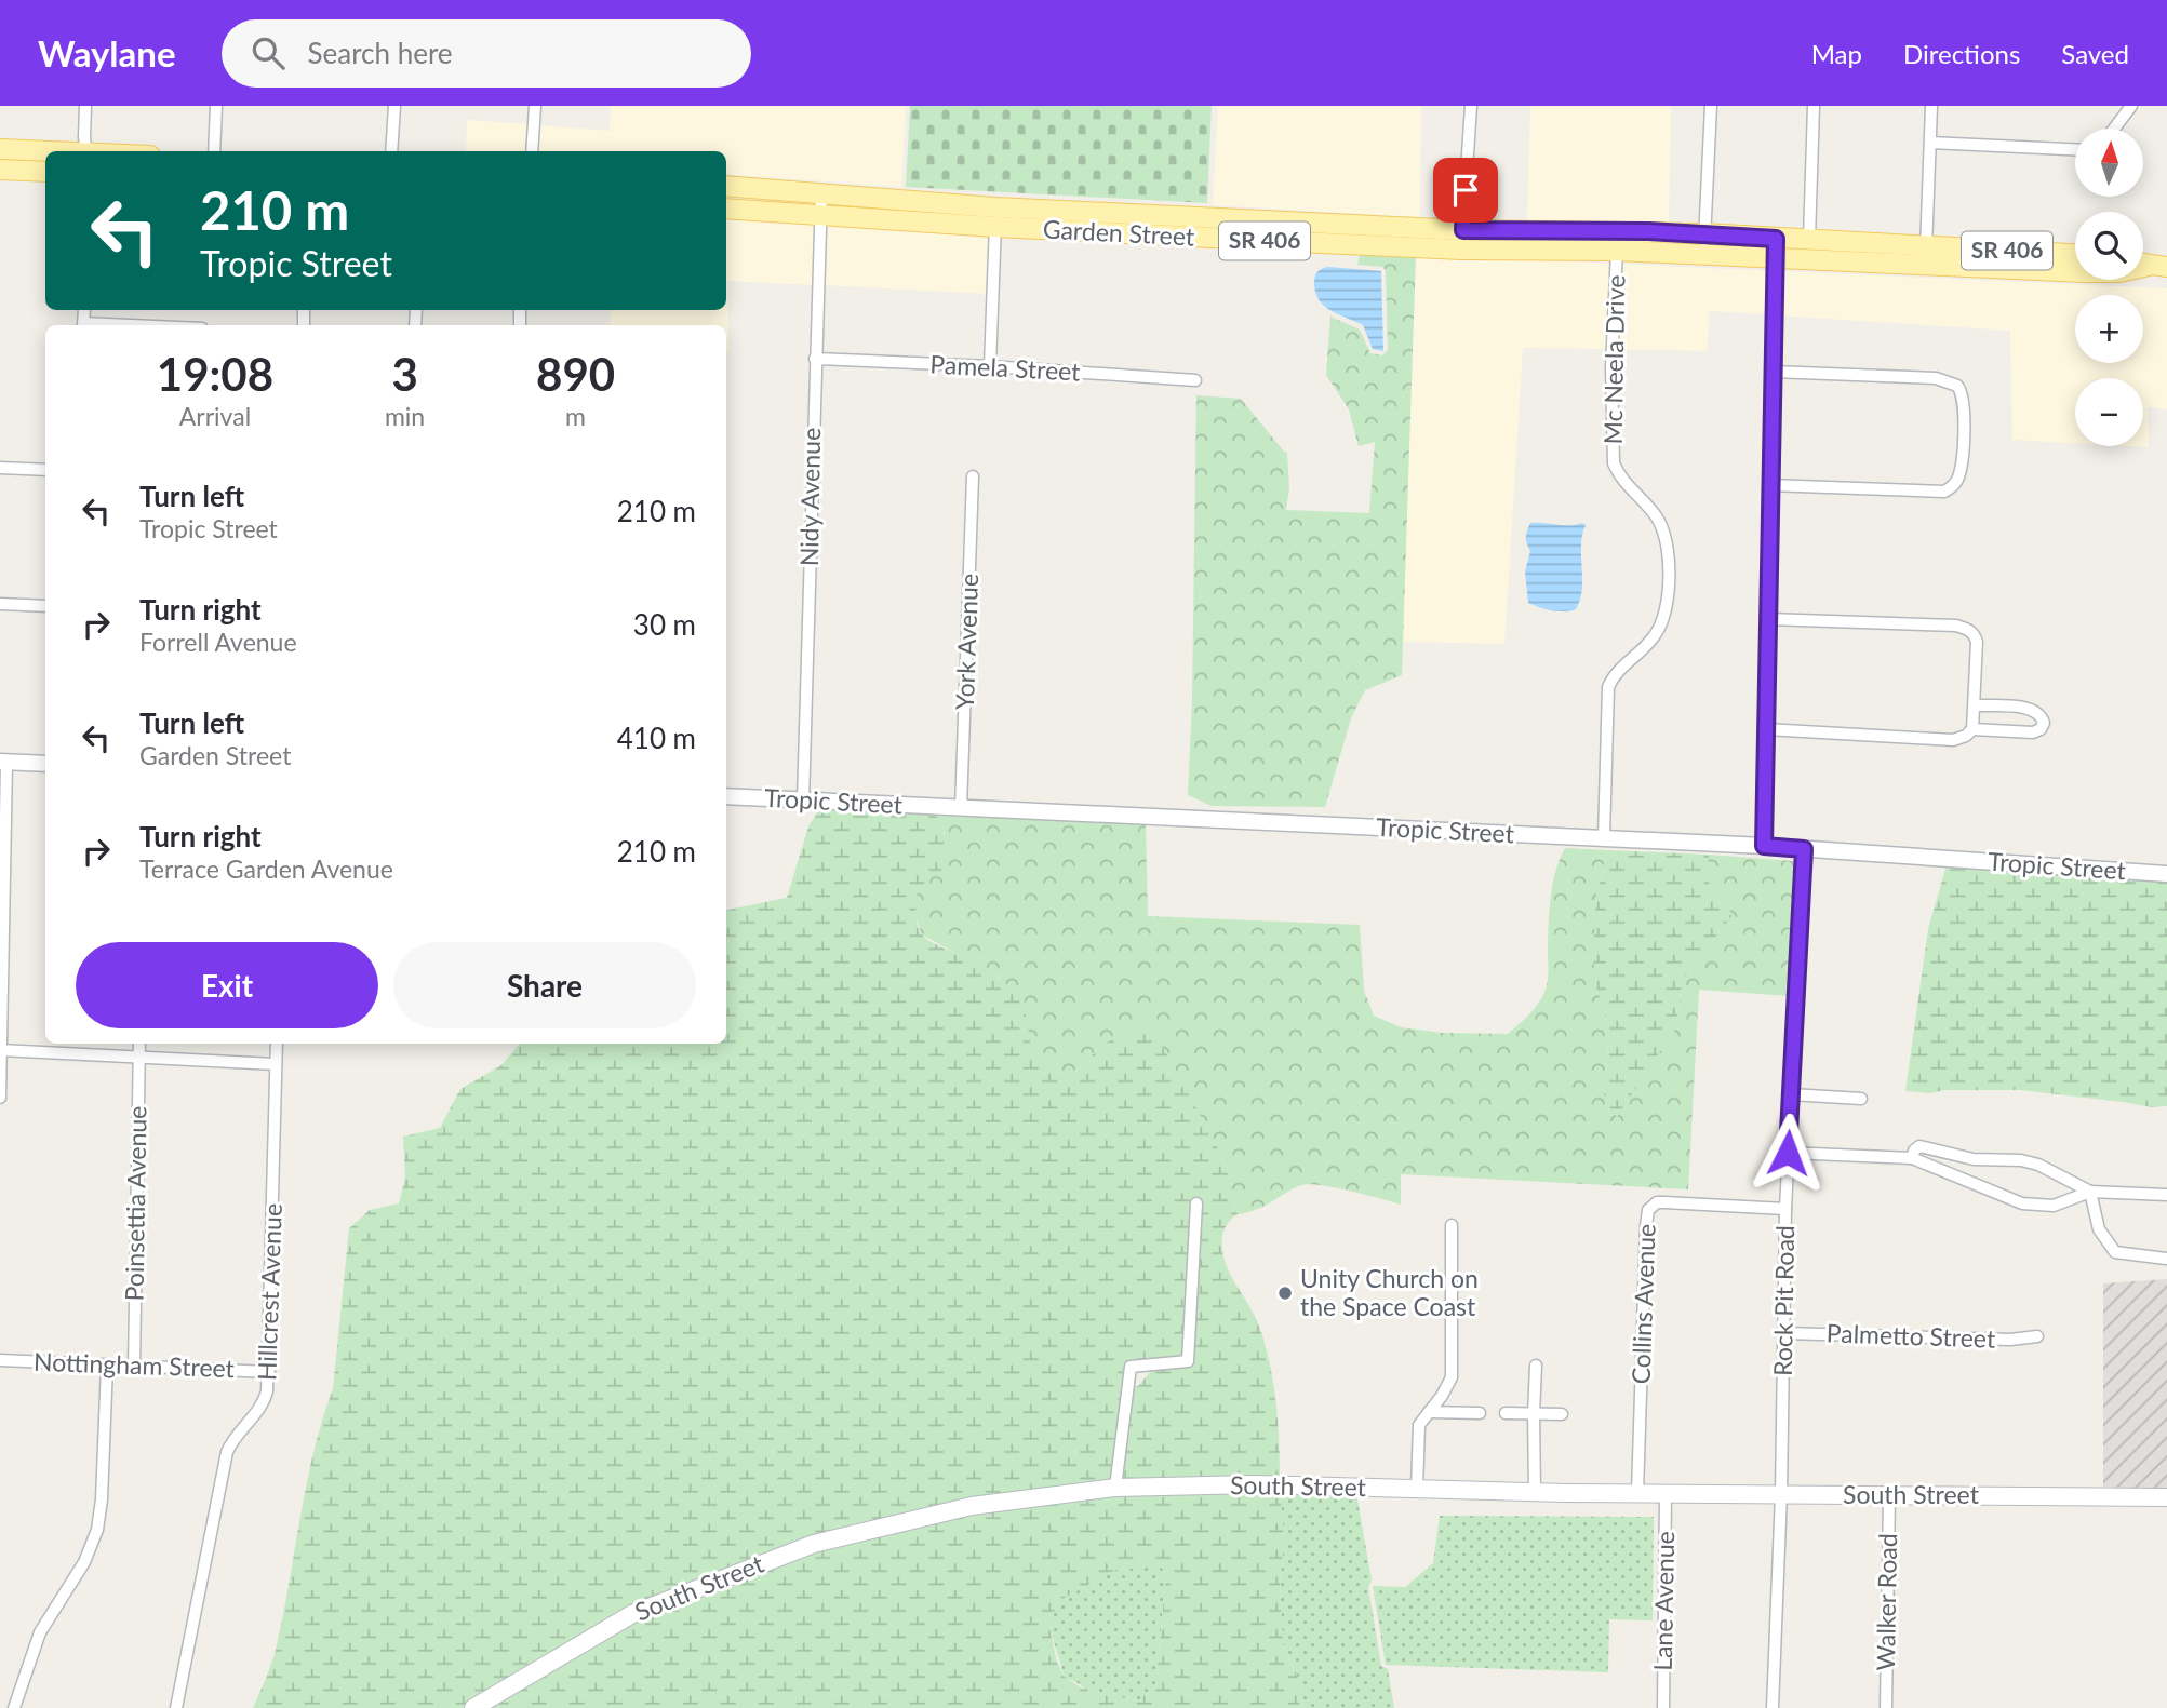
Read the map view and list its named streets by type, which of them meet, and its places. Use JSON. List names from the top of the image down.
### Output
{
  "streets": {
    "main road": ["Garden Street", "SR 406", "South Street"],
    "street": [
      "Mc Neela Drive",
      "Pamela Street",
      "Nidy Avenue",
      "York Avenue",
      "Tropic Street",
      "Poinsettia Avenue",
      "Hillcrest Avenue",
      "Rock Pit Road",
      "Collins Avenue",
      "Palmetto Street",
      "Nottingham Street",
      "Lane Avenue",
      "Walker Road"
    ]
  },
  "crossings": [
    ["Garden Street", "Mc Neela Drive"],
    ["Garden Street", "Nidy Avenue"],
    ["Mc Neela Drive", "Tropic Street"],
    ["Pamela Street", "Nidy Avenue"],
    ["Nidy Avenue", "Tropic Street"],
    ["York Avenue", "Tropic Street"],
    ["Tropic Street", "Rock Pit Road"],
    ["Poinsettia Avenue", "Nottingham Street"],
    ["Hillcrest Avenue", "Nottingham Street"],
    ["Rock Pit Road", "Collins Avenue"],
    ["Rock Pit Road", "Palmetto Street"],
    ["Rock Pit Road", "South Street"],
    ["Collins Avenue", "South Street"],
    ["South Street", "Lane Avenue"],
    ["South Street", "Walker Road"]
  ],
  "places": ["Unity Church on the Space Coast"],
  "north": "top",
  "page": {
    "header": "Waylane",
    "search": "Search here",
    "nav": ["Map", "Directions", "Saved"],
    "map_buttons": ["+", "−"],
    "turn": ["210 m", "Tropic Street"],
    "eta": [
      "19:08",
      "Arrival",
      "3",
      "min",
      "890",
      "m"
    ],
    "list": [
      {
        "name": "Turn left",
        "note": "Tropic Street",
        "value": "210 m"
      },
      {
        "name": "Turn right",
        "note": "Forrell Avenue",
        "value": "30 m"
      },
      {
        "name": "Turn left",
        "note": "Garden Street",
        "value": "410 m"
      },
      {
        "name": "Turn right",
        "note": "Terrace Garden Avenue",
        "value": "210 m"
      }
    ],
    "buttons": ["Exit", "Share"]
  }
}
